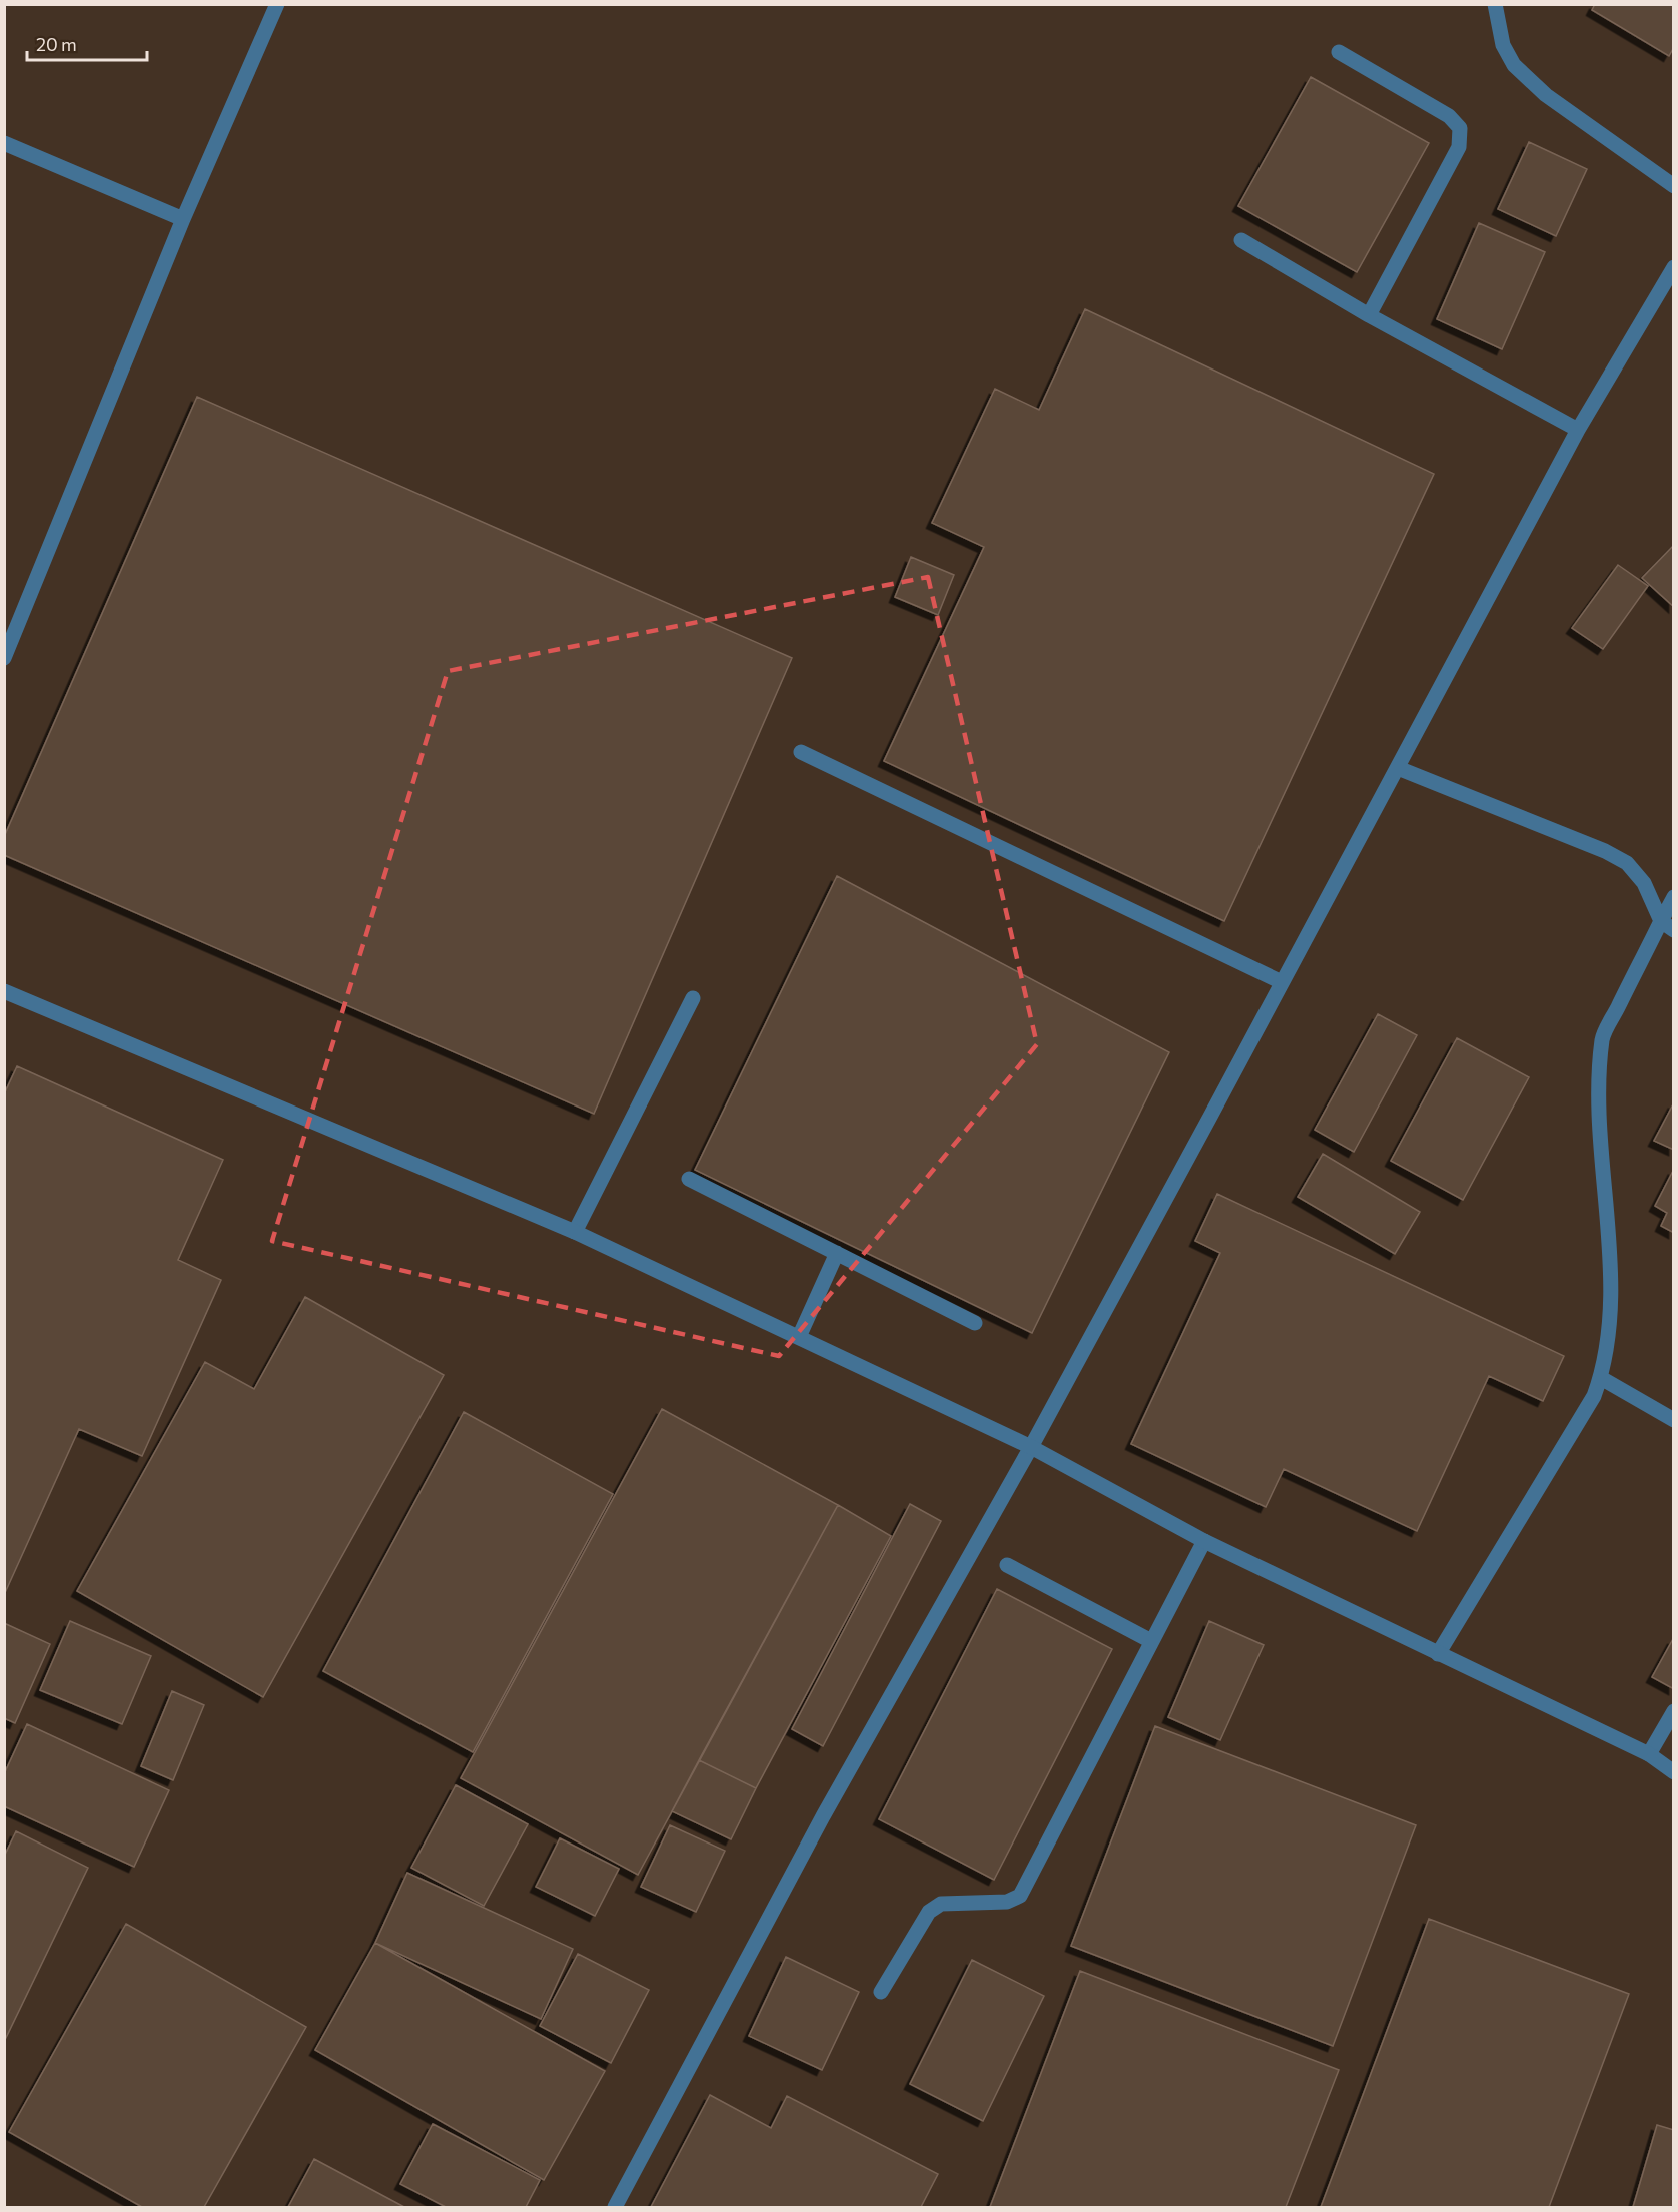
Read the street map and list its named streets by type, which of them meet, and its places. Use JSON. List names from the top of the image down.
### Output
{
  "scale_bar": "20 m"
}
